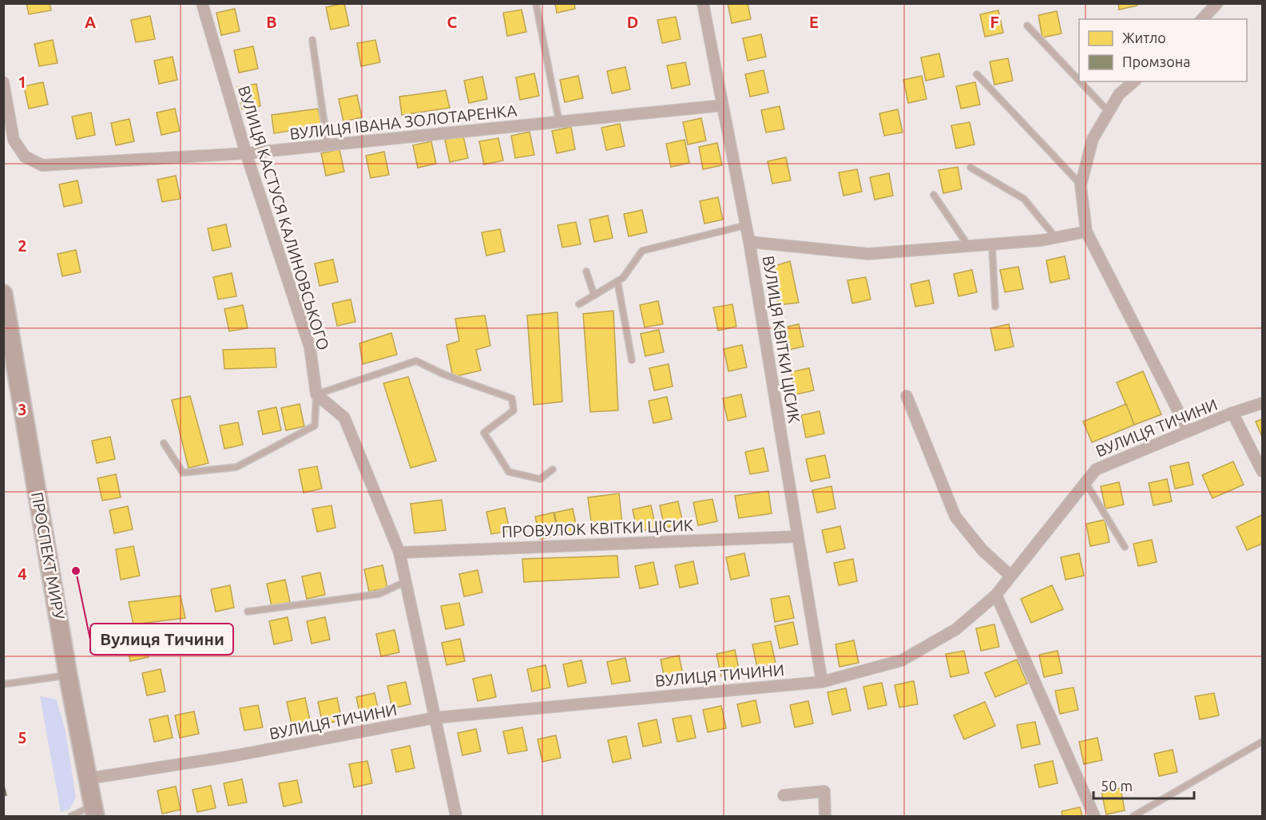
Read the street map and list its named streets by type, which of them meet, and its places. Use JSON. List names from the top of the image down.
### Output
{
  "streets": {
    "main road": ["ПРОСПЕКТ МИРУ"],
    "street": [
      "ВУЛИЦЯ ІВАНА ЗОЛОТАРЕНКА",
      "ВУЛИЦЯ КАСТУСЯ КАЛИНОВСЬКОГО",
      "ВУЛИЦЯ КВІТКИ ЦІСИК",
      "ВУЛИЦЯ ТИЧИНИ",
      "ПРОВУЛОК КВІТКИ ЦІСИК"
    ]
  },
  "crossings": [
    ["ВУЛИЦЯ ІВАНА ЗОЛОТАРЕНКА", "ВУЛИЦЯ КАСТУСЯ КАЛИНОВСЬКОГО"],
    ["ВУЛИЦЯ ІВАНА ЗОЛОТАРЕНКА", "ВУЛИЦЯ КВІТКИ ЦІСИК"],
    ["ВУЛИЦЯ КВІТКИ ЦІСИК", "ВУЛИЦЯ ТИЧИНИ"],
    ["ВУЛИЦЯ КВІТКИ ЦІСИК", "ПРОВУЛОК КВІТКИ ЦІСИК"],
    ["ВУЛИЦЯ ТИЧИНИ", "ПРОСПЕКТ МИРУ"]
  ],
  "places": ["Вулиця Тичини"],
  "legend": ["Житло", "Промзона"],
  "scale_bar": "50 m",
  "grid": {
    "columns": [
      "A",
      "B",
      "C",
      "D",
      "E",
      "F"
    ],
    "rows": [
      "1",
      "2",
      "3",
      "4",
      "5"
    ]
  }
}
